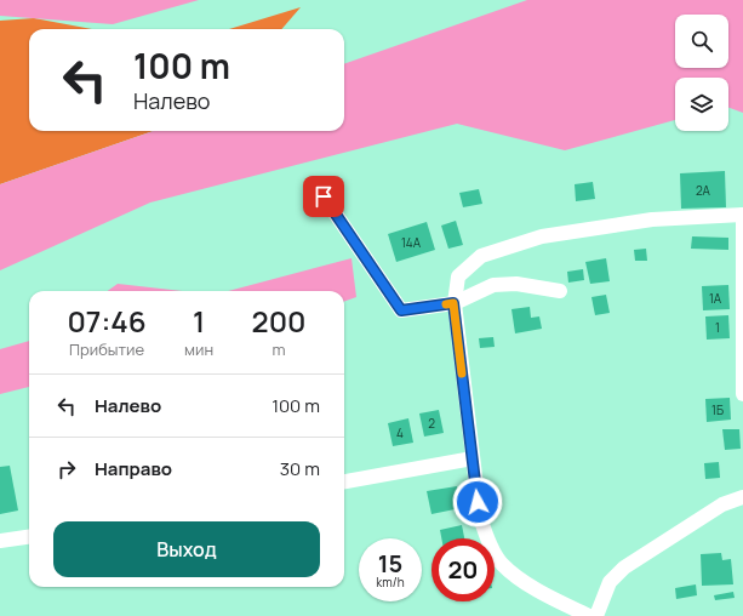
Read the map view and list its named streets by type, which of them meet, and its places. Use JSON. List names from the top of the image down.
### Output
{
  "house_numbers": [
    "2А",
    "14А",
    "1А",
    "1",
    "1Б",
    "2",
    "4"
  ],
  "page": {
    "turn": ["100 m", "Налево"],
    "eta": [
      "07:46",
      "Прибытие",
      "1",
      "мин",
      "200",
      "m"
    ],
    "list": [
      {
        "name": "Налево",
        "value": "100 m"
      },
      {
        "name": "Направо",
        "value": "30 m"
      }
    ],
    "buttons": "Выход",
    "speed": "15 km/h",
    "limit": "20"
  }
}
